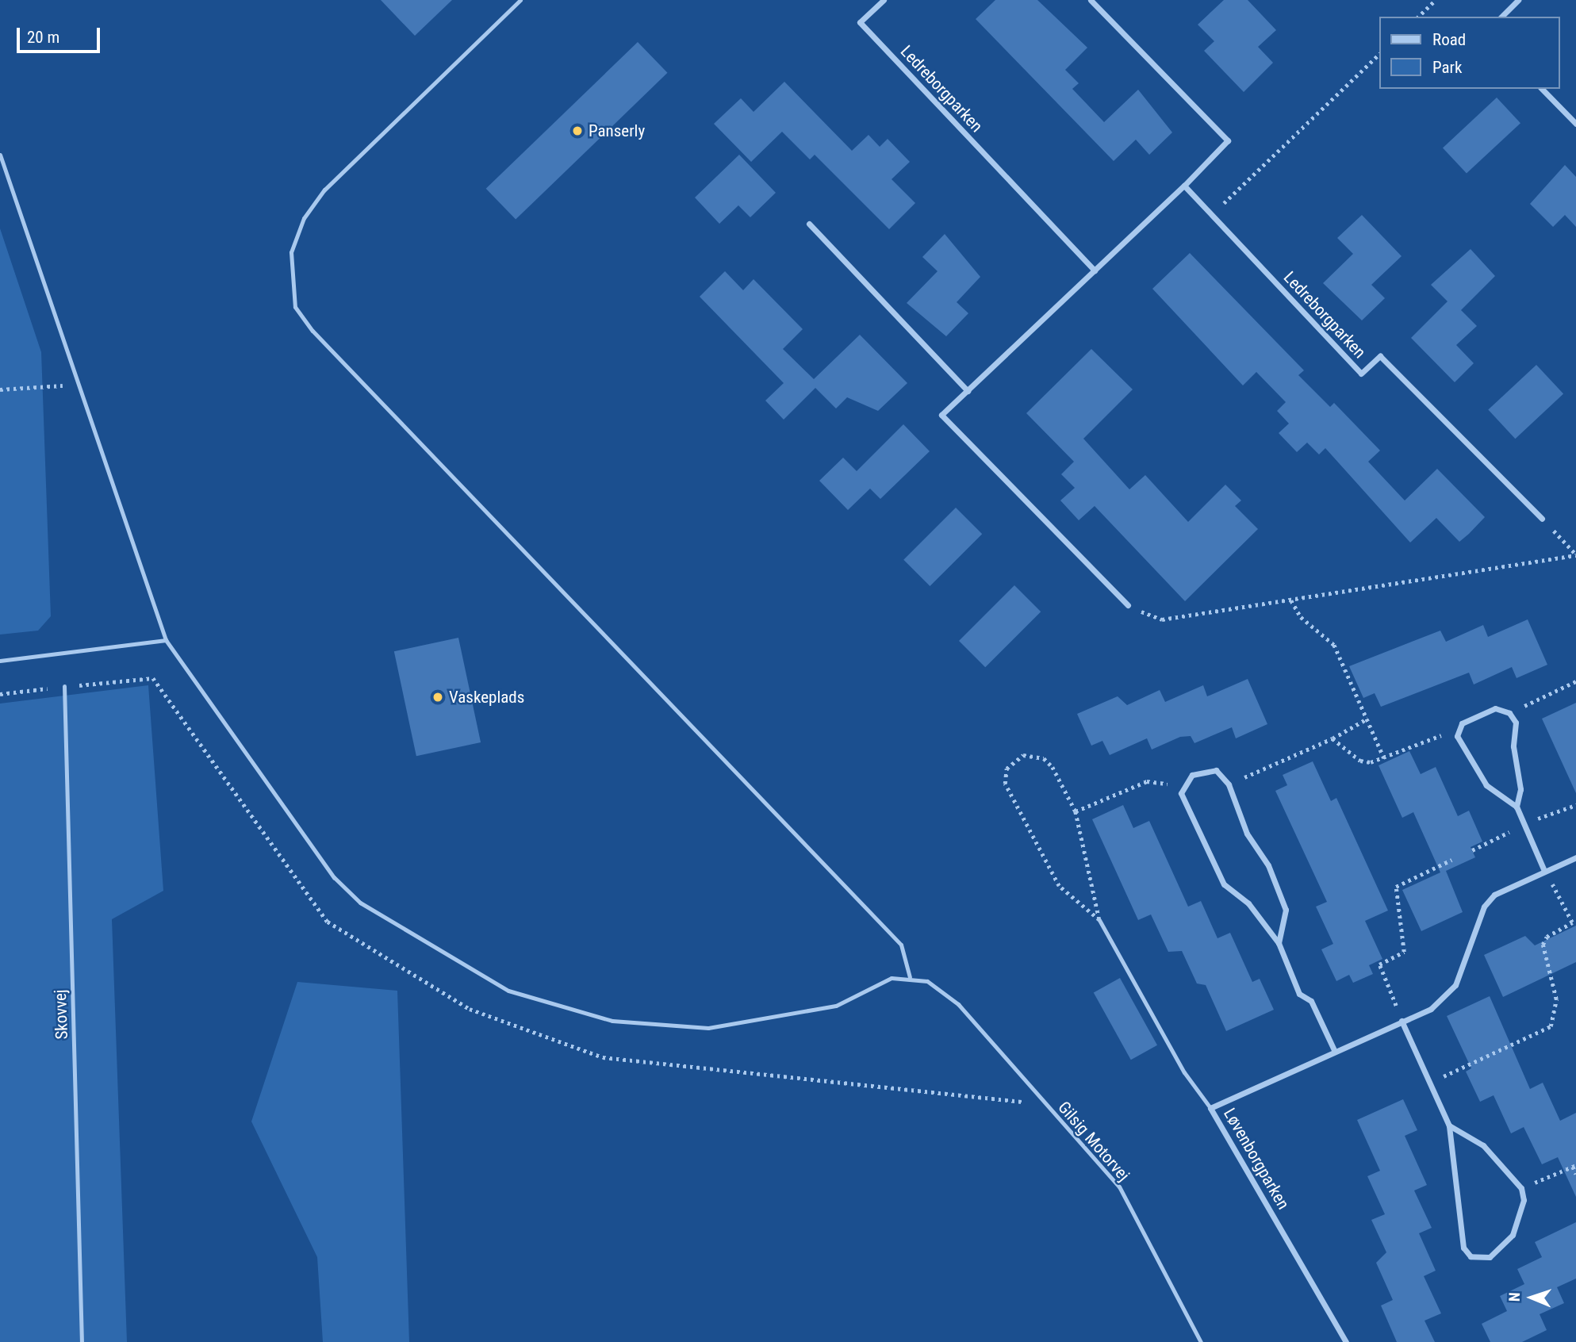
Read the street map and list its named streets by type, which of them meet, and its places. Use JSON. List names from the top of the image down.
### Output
{
  "streets": {
    "street": ["Ledreborgparken", "Løvenborgparken"],
    "lane": ["Skovvej", "Gilsig Motorvej"]
  },
  "places": ["Panserly", "Vaskeplads"],
  "legend": ["Road", "Park"],
  "scale_bar": "20 m",
  "north": "left"
}
